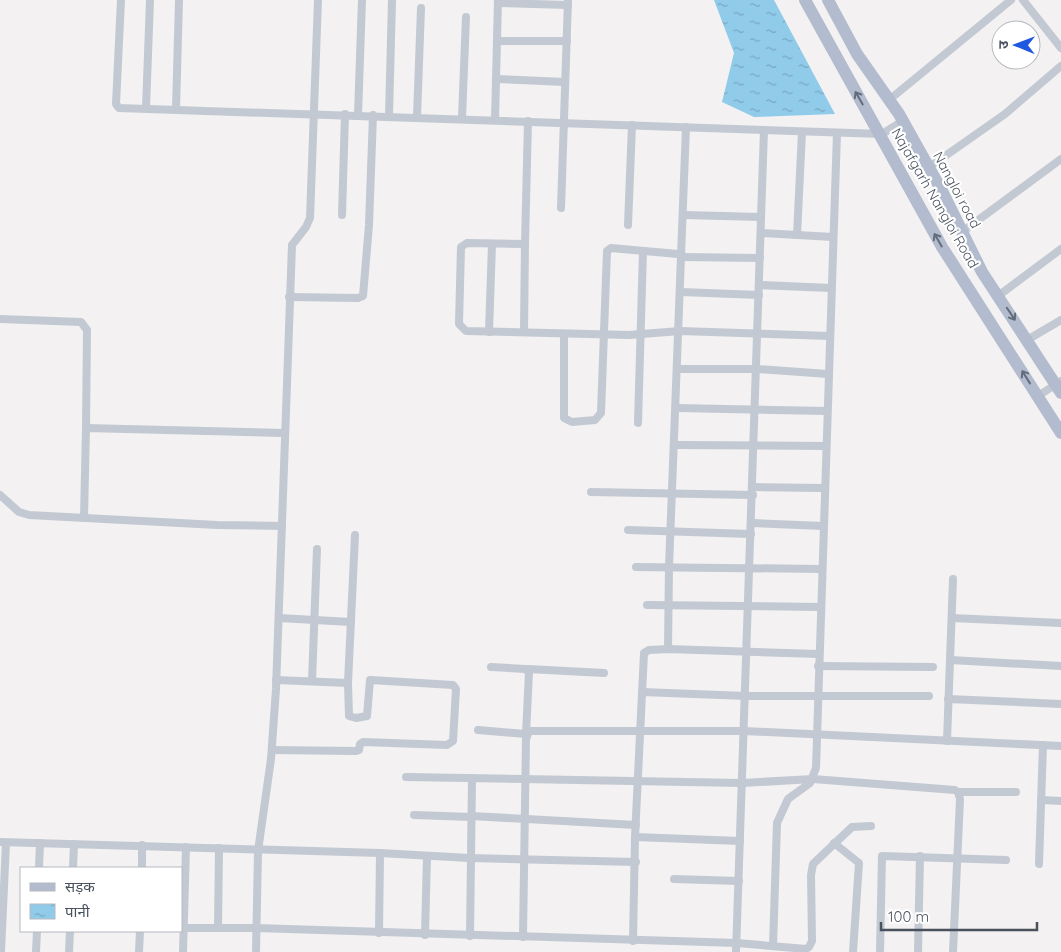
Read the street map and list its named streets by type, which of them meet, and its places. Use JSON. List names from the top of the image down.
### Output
{
  "streets": {
    "main road": ["Nangloi road", "Najafgarh Nangloi Road"]
  },
  "one_way": ["Najafgarh Nangloi Road"],
  "legend": ["सड़क", "पानी"],
  "scale_bar": "100 m",
  "north": "left"
}
